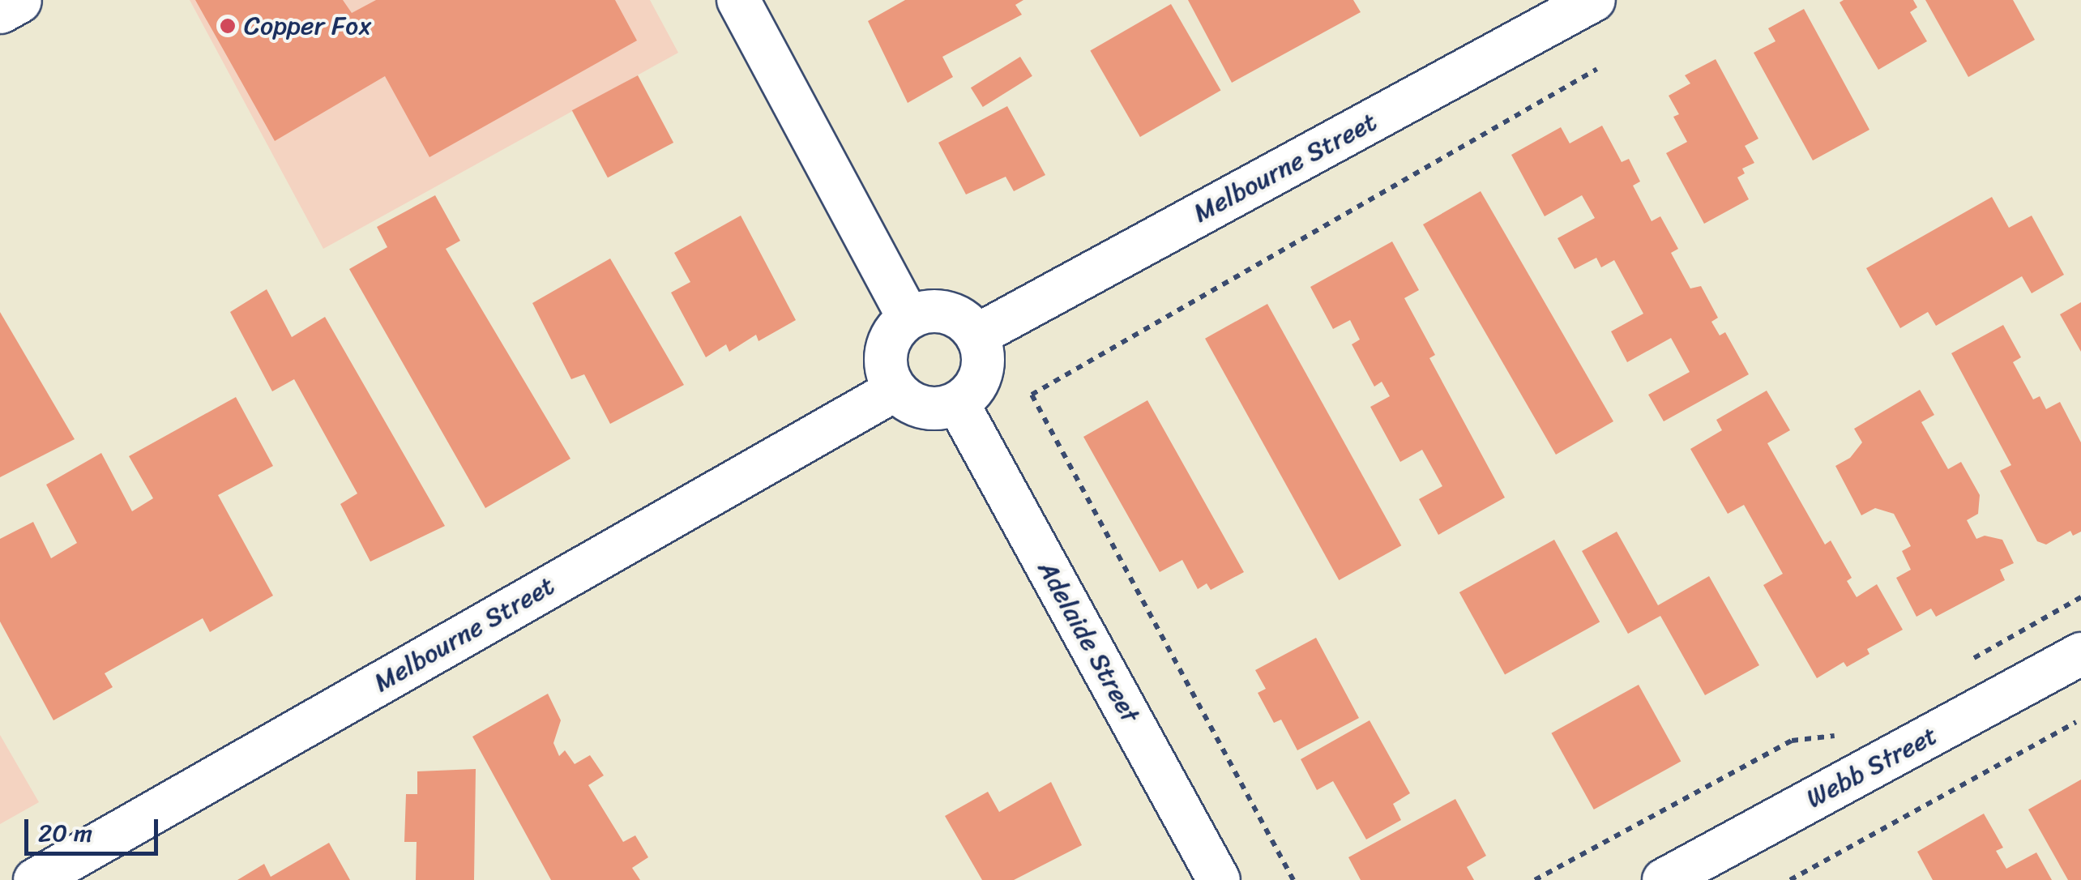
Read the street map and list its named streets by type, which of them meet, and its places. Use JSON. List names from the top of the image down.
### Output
{
  "streets": {
    "street": ["Melbourne Street", "Adelaide Street", "Webb Street"]
  },
  "crossings": [
    ["Melbourne Street", "Adelaide Street"]
  ],
  "places": ["Copper Fox"],
  "scale_bar": "20 m"
}
